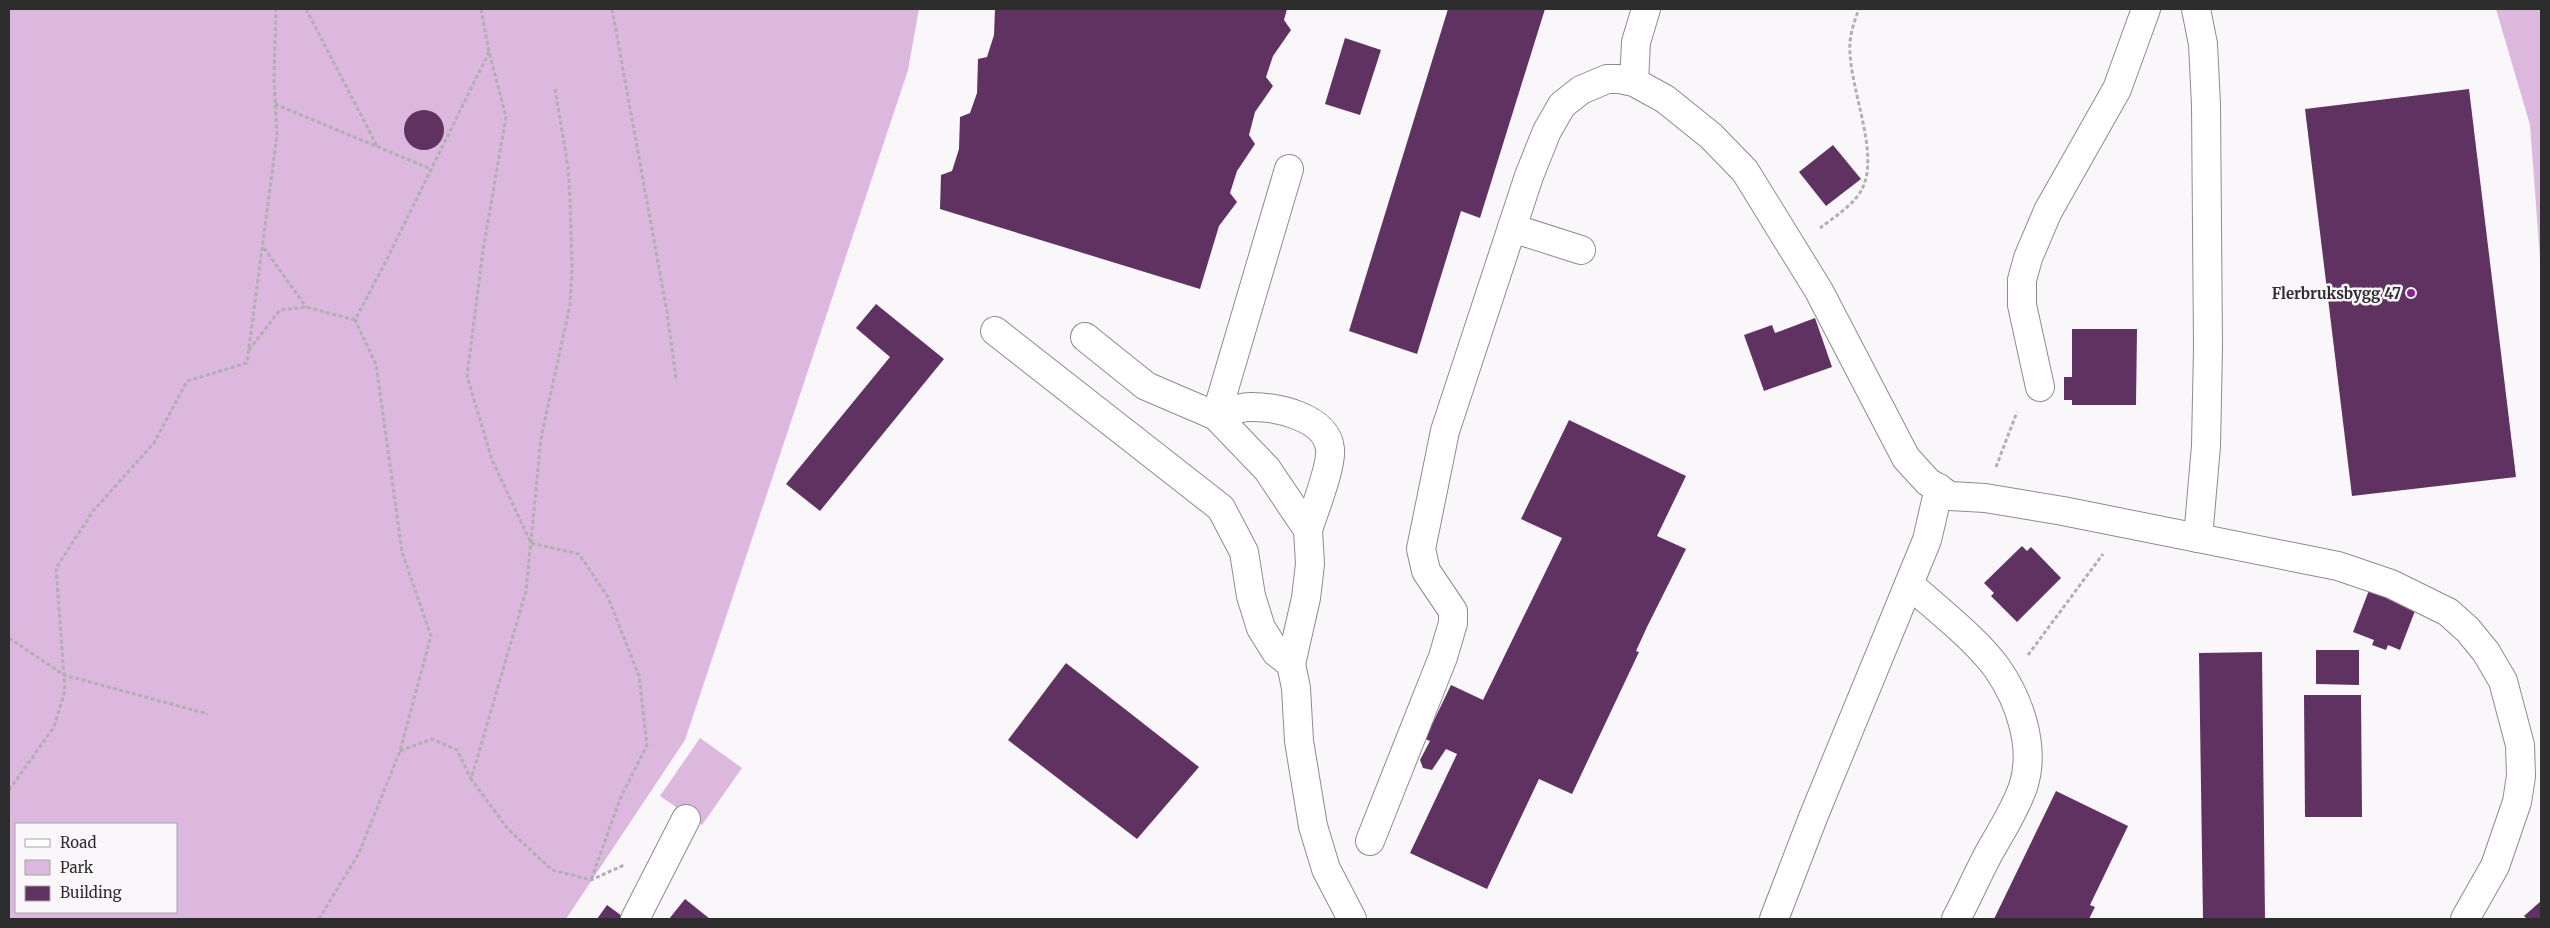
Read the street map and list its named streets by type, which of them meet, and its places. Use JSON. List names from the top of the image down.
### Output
{
  "places": ["Flerbruksbygg 47"],
  "legend": ["Road", "Park", "Building"]
}
